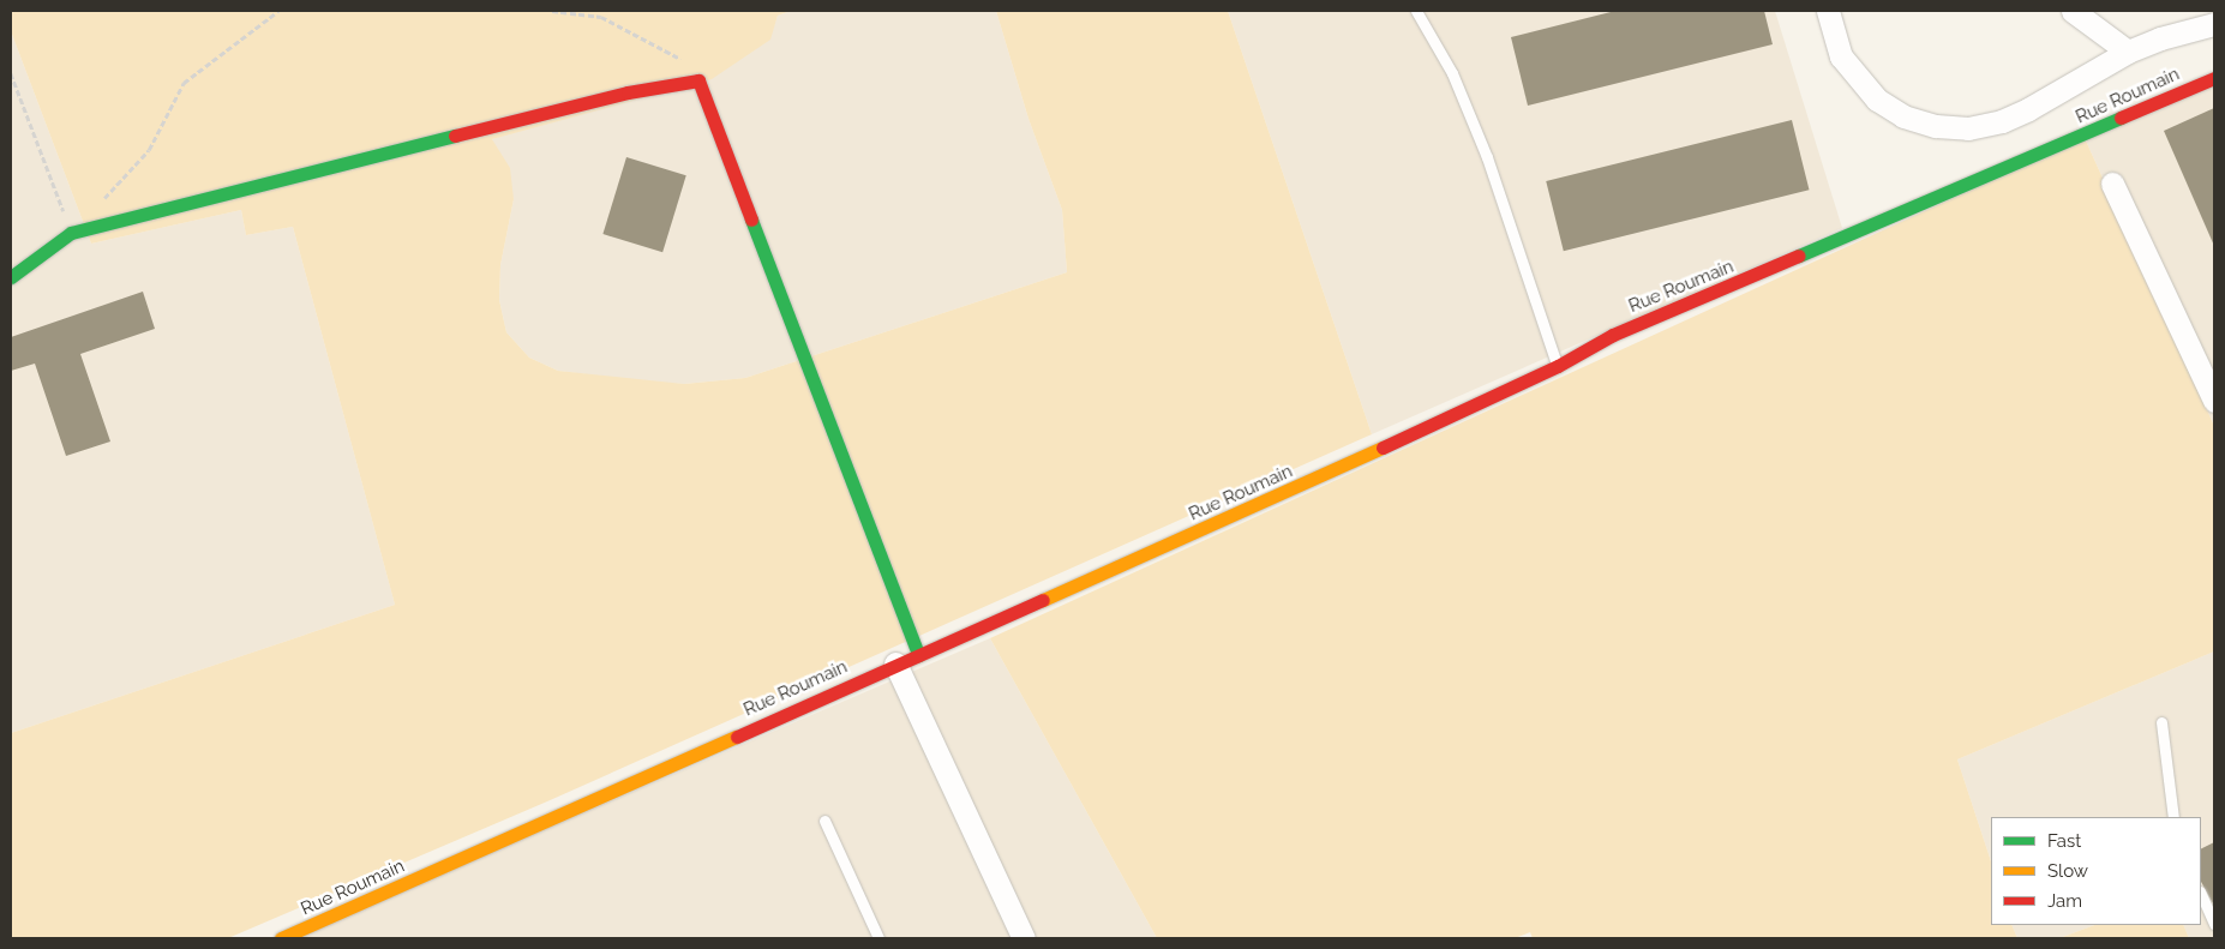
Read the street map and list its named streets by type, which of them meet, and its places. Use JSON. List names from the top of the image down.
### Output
{
  "streets": {
    "street": ["Rue Roumain"]
  },
  "legend": ["Fast", "Slow", "Jam"]
}
